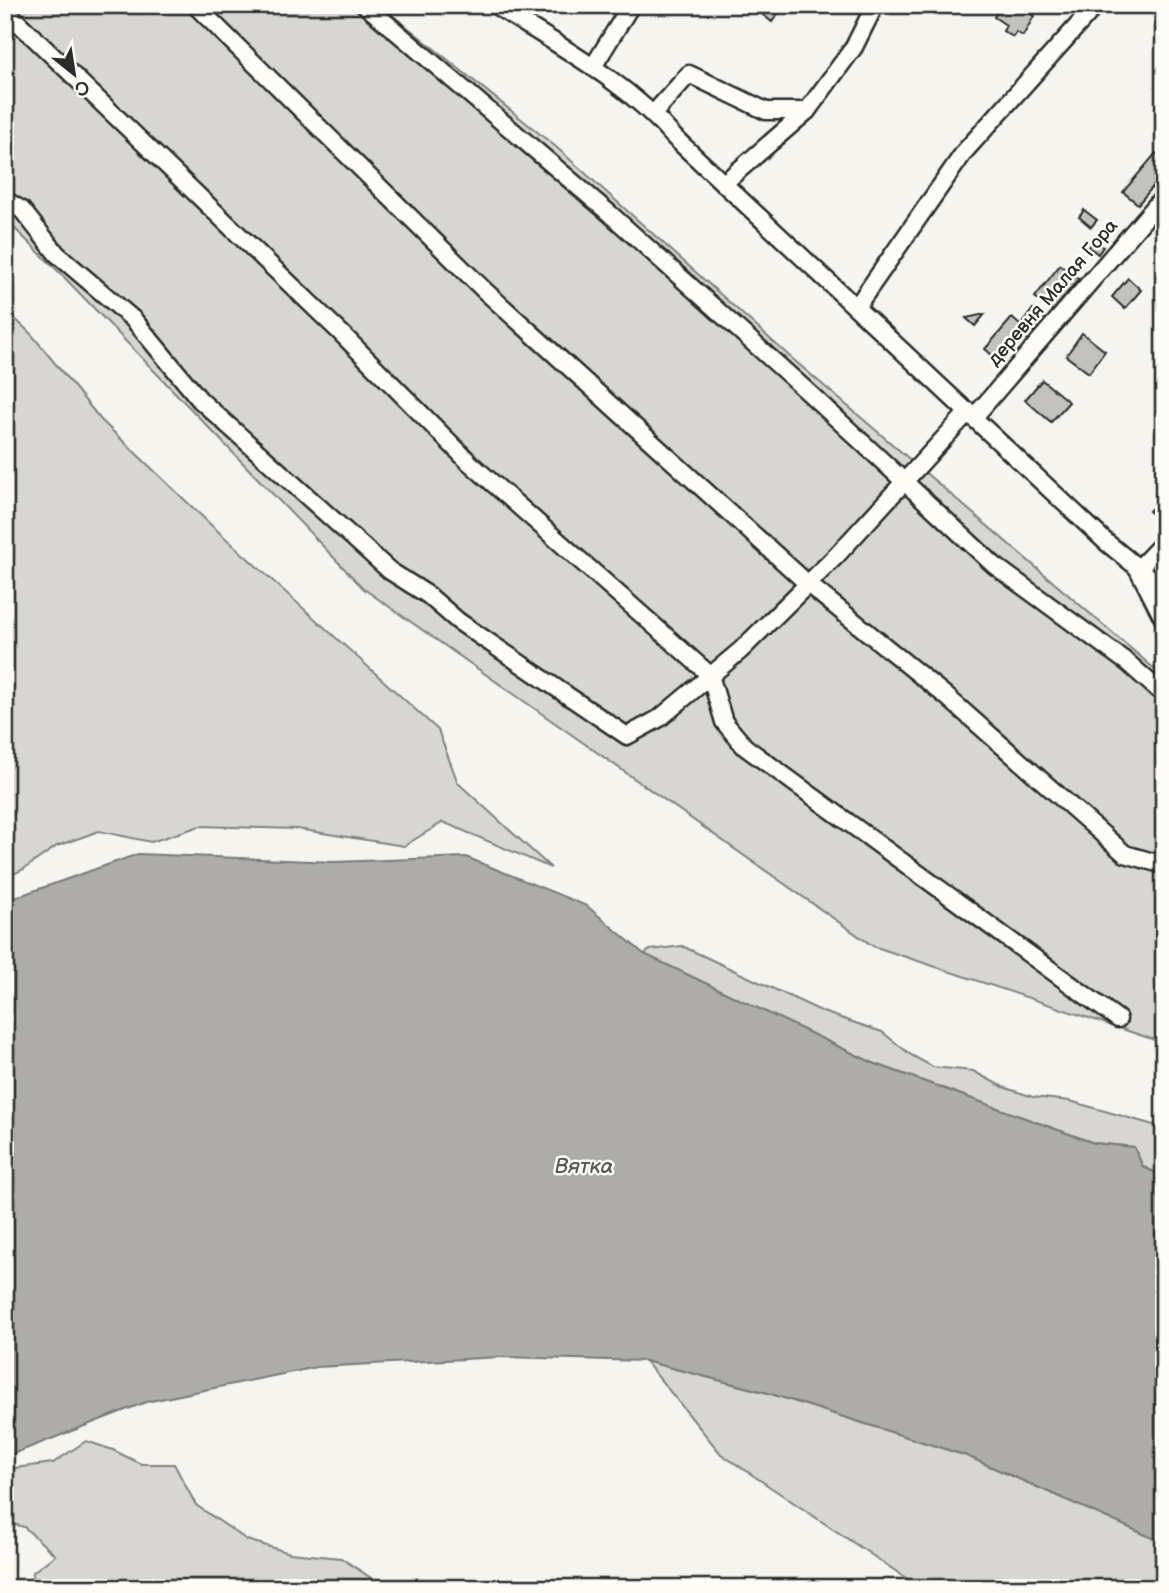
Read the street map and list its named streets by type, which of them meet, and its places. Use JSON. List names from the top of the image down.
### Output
{
  "streets": {
    "street": ["деревня Малая Гора"]
  },
  "water": ["Вятка"],
  "north": "bottom right"
}
